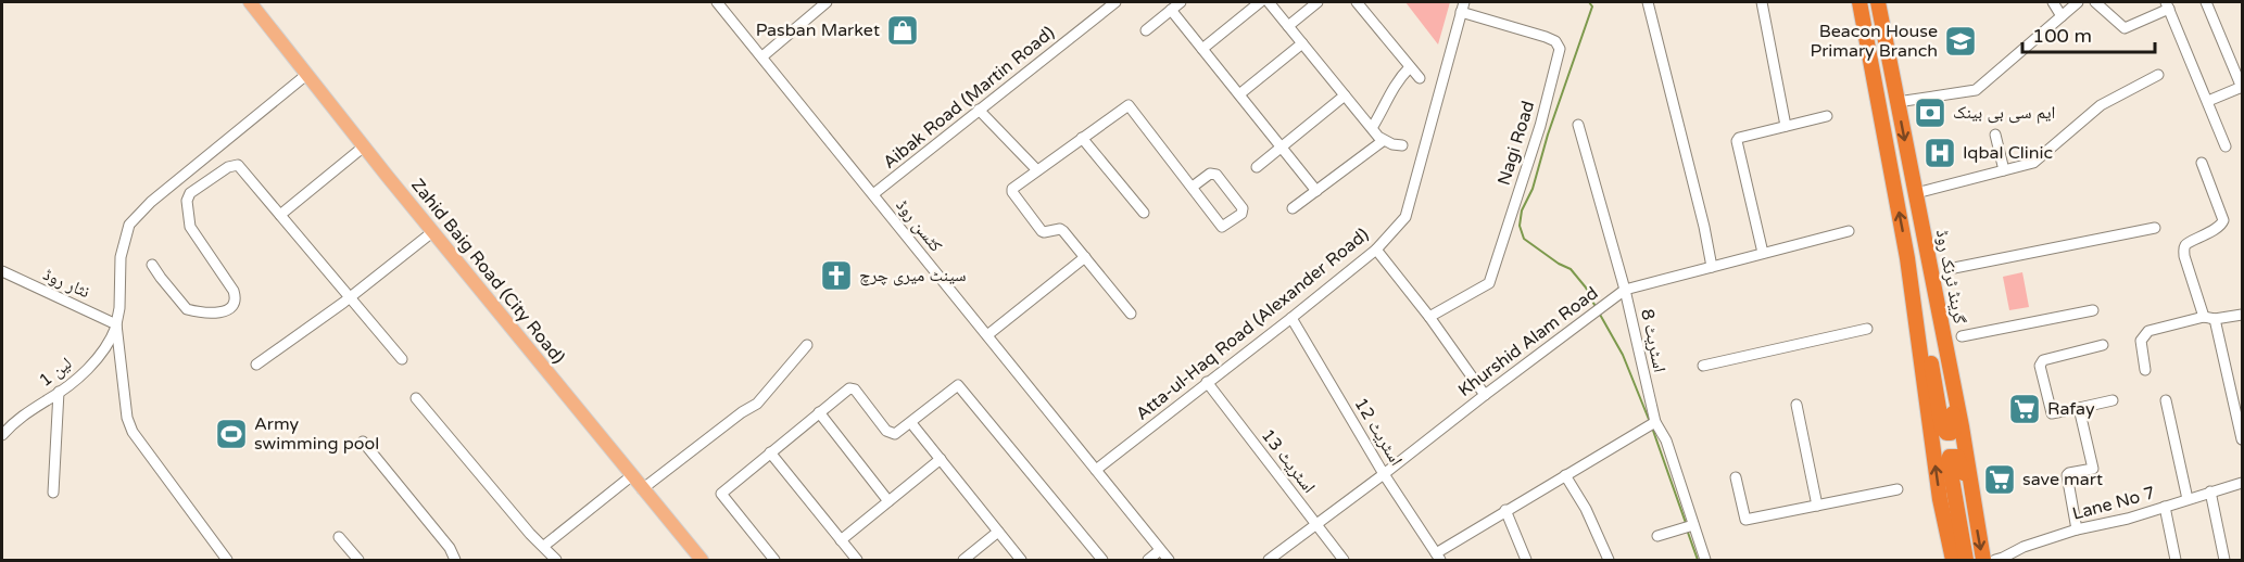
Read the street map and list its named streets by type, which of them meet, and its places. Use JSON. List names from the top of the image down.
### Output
{
  "streets": {
    "highway": ["گرینڈ ٹرنک روڈ"],
    "main road": ["Zahid Baig Road (City Road)"],
    "street": [
      "Aibak Road (Martin Road)",
      "Nagi Road",
      "کٹسن روڈ",
      "نثار روڈ",
      "Atta-ul-Haq Road (Alexander Road)",
      "اسٹریٹ 8",
      "Khurshid Alam Road",
      "لین 1",
      "اسٹریٹ 12",
      "اسٹریٹ 13",
      "Lane No 7"
    ]
  },
  "crossings": [
    ["Aibak Road (Martin Road)", "کٹسن روڈ"],
    ["Nagi Road", "Atta-ul-Haq Road (Alexander Road)"],
    ["کٹسن روڈ", "Atta-ul-Haq Road (Alexander Road)"],
    ["نثار روڈ", "لین 1"],
    ["Atta-ul-Haq Road (Alexander Road)", "اسٹریٹ 12"],
    ["Atta-ul-Haq Road (Alexander Road)", "اسٹریٹ 13"],
    ["اسٹریٹ 8", "Khurshid Alam Road"],
    ["Khurshid Alam Road", "اسٹریٹ 12"],
    ["Khurshid Alam Road", "اسٹریٹ 13"]
  ],
  "places": {
    "shop": ["Pasban Market"],
    "school or university": ["Beacon House Primary Branch"],
    "bank": ["ایم سی بی بینک"],
    "hospital": ["Iqbal Clinic"],
    "church": ["سینٹ میری چرچ"],
    "supermarket": ["Rafay", "save mart"],
    "sports": ["Army swimming pool"]
  },
  "scale_bar": "100 m"
}
